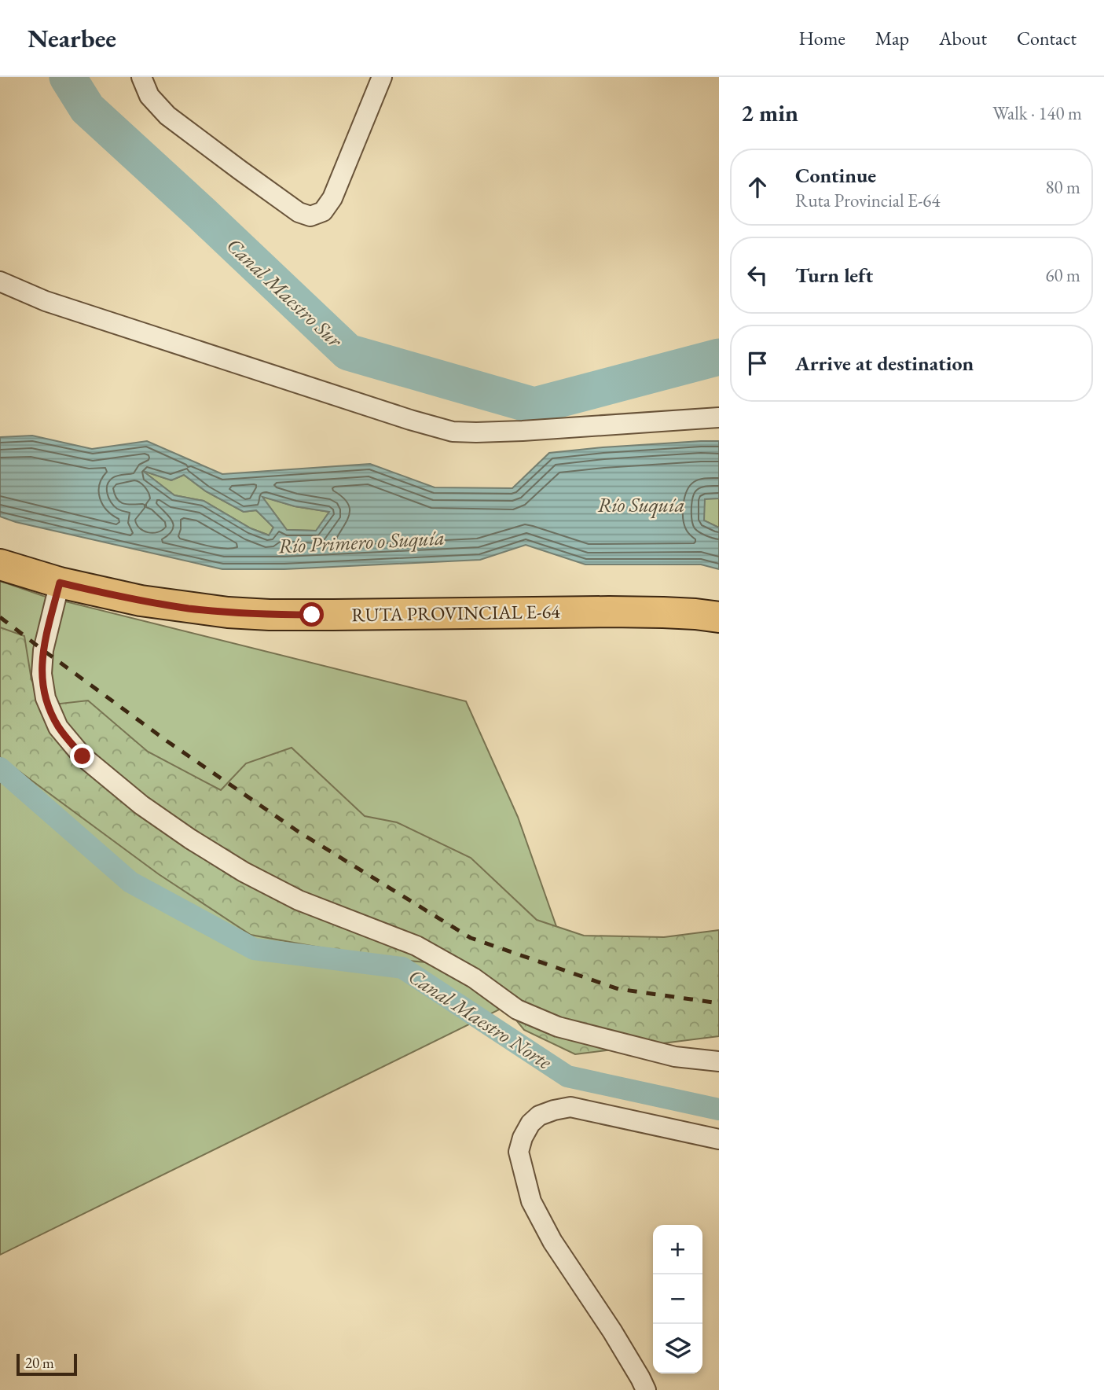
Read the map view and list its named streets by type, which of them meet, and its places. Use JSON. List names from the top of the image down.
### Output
{
  "streets": {
    "main road": ["RUTA PROVINCIAL E-64"]
  },
  "water": [
    "Canal Maestro Sur",
    "Río Suquía",
    "Río Primero o Suquía",
    "Canal Maestro Norte"
  ],
  "scale_bar": "20 m",
  "page": {
    "header": "Nearbee",
    "nav": [
      "Home",
      "Map",
      "About",
      "Contact"
    ],
    "heading": ["2 min", "Walk · 140 m"],
    "list": [
      ["Continue", "Ruta Provincial E-64", "80 m"],
      ["Turn left", "60 m"],
      "Arrive at destination"
    ],
    "map_buttons": ["+", "−"],
    "scale": "20 m"
  }
}
